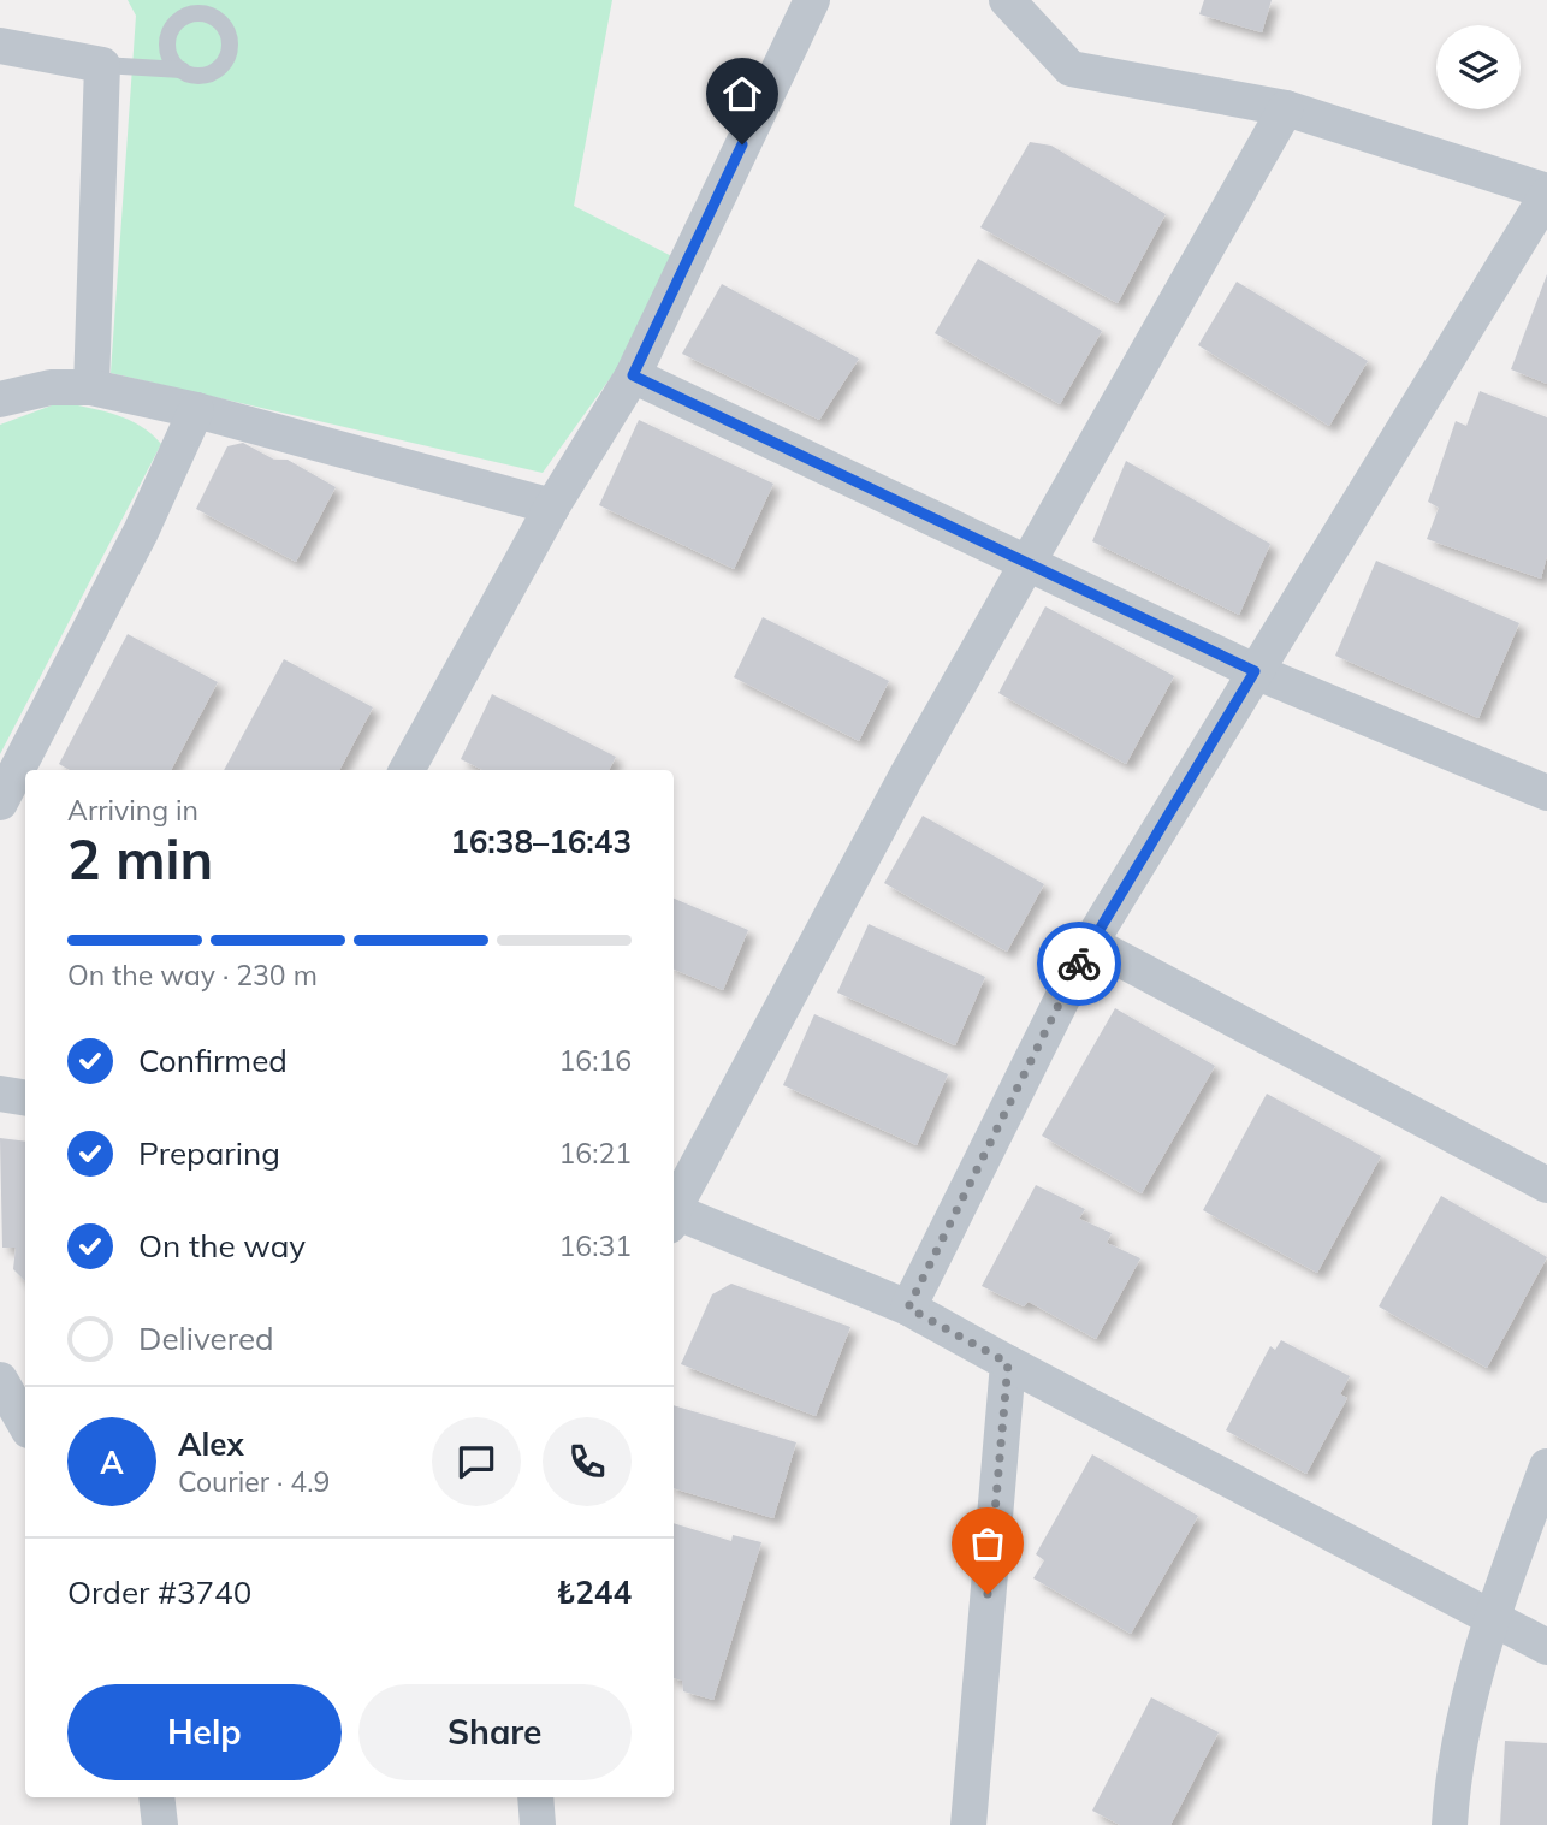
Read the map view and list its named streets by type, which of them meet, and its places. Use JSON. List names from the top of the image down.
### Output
{
  "page": {
    "heading": ["2 min", "Arriving in", "16:38–16:43"],
    "panel": [
      "Alex",
      "Courier · 4.9",
      "Order #3740",
      "₺244"
    ],
    "bar": "On the way · 230 m",
    "list": [
      ["Confirmed", "16:16"],
      ["Preparing", "16:21"],
      ["On the way", "16:31"],
      "Delivered"
    ],
    "round": "A",
    "buttons": ["Help", "Share"]
  }
}
